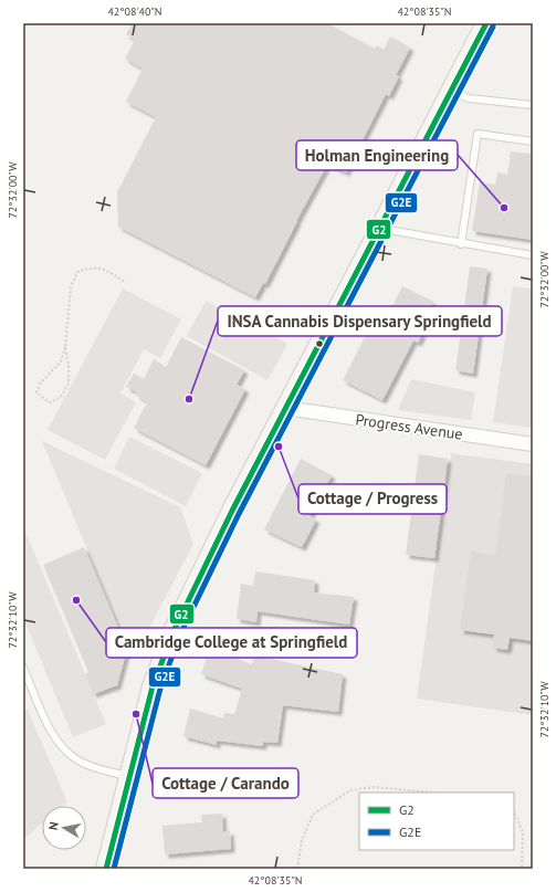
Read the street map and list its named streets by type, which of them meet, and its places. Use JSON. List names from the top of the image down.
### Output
{
  "streets": {
    "street": ["Progress Avenue"]
  },
  "places": [
    "Holman Engineering",
    "INSA Cannabis Dispensary Springfield",
    "Cottage / Progress",
    "Cambridge College at Springfield",
    "Cottage / Carando"
  ],
  "lines": ["transit line G2", "transit line G2E"],
  "legend": ["G2", "G2E"],
  "north": "left",
  "coordinates": [
    "42°08'40\"N",
    "42°08'35\"N",
    "72°32'00\"W",
    "72°32'10\"W"
  ]
}
